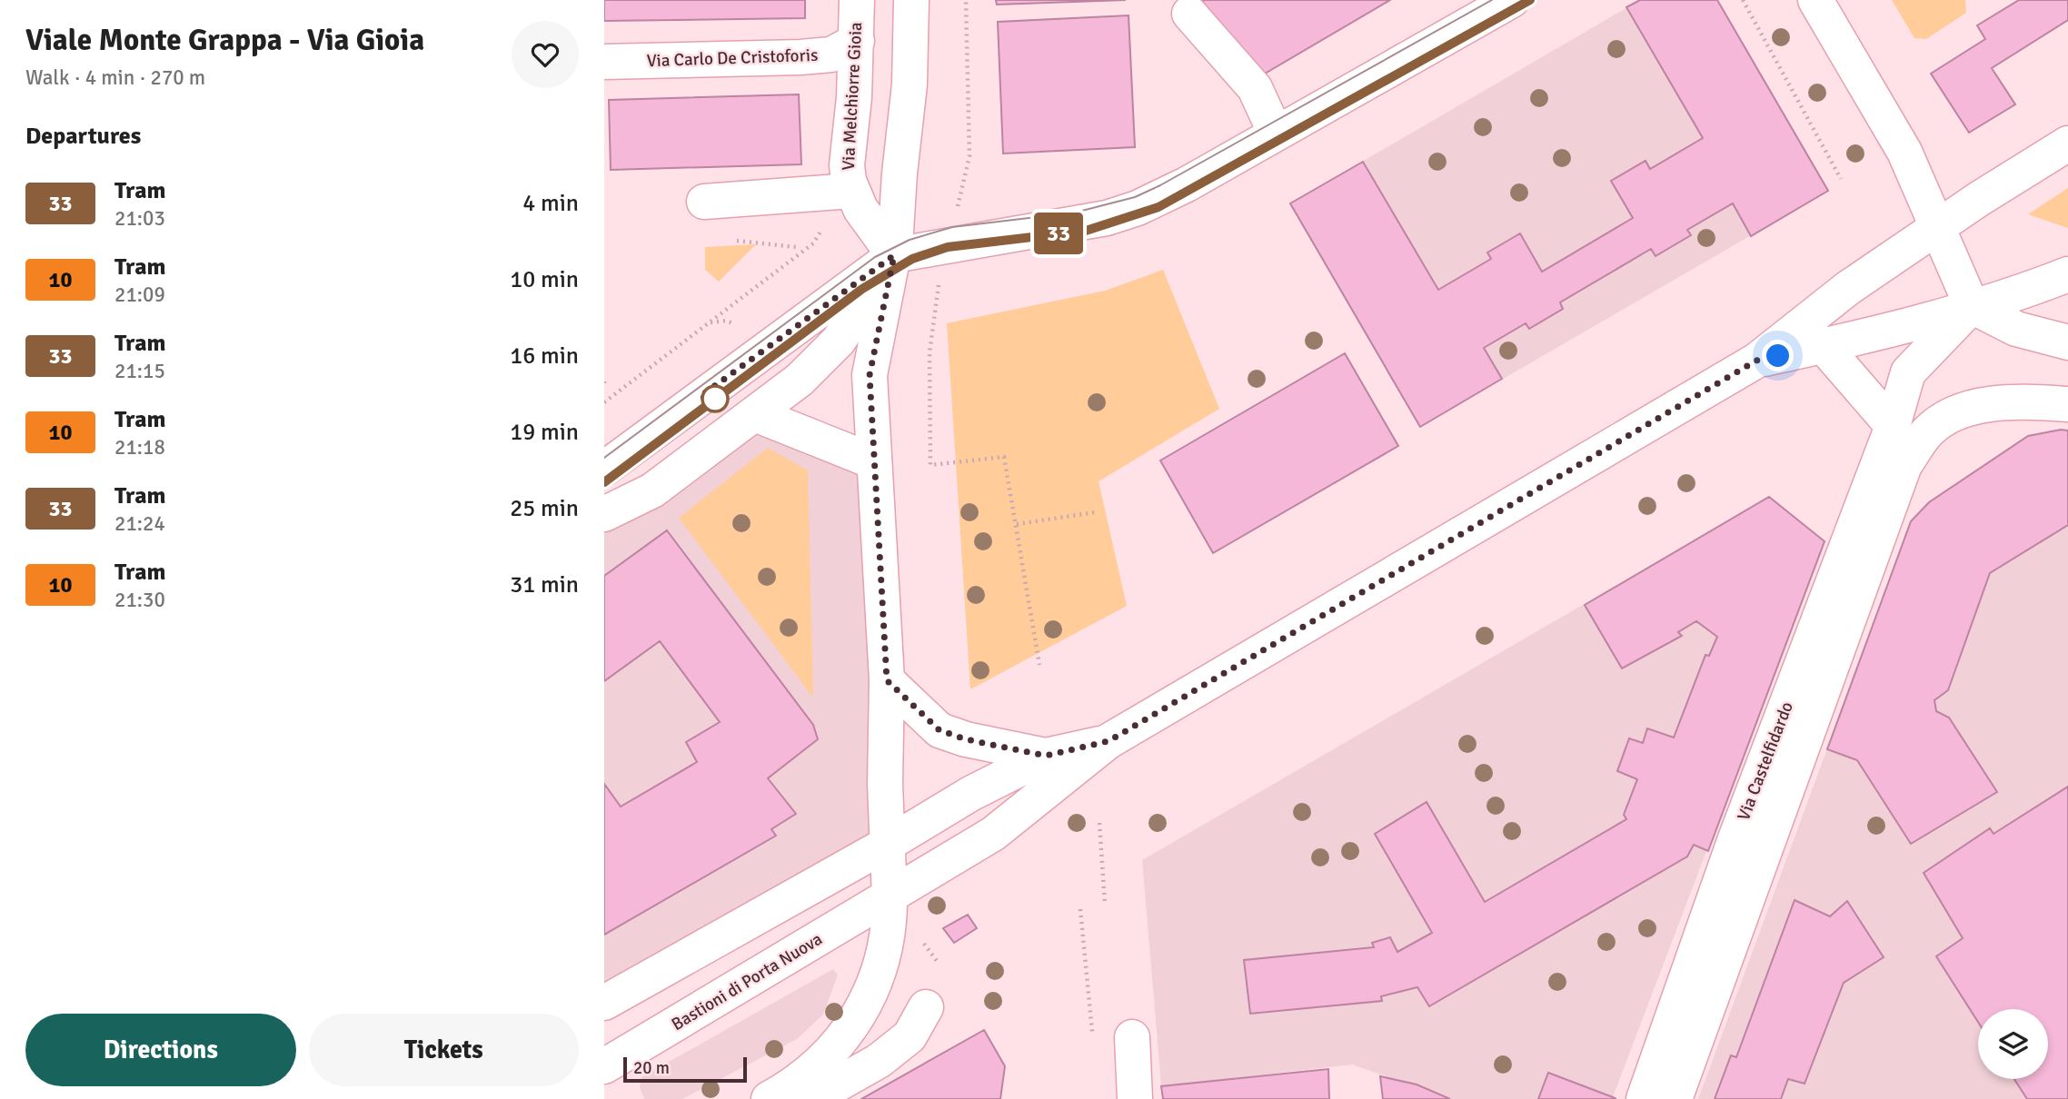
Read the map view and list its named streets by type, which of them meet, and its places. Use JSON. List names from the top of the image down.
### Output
{
  "streets": {
    "street": [
      "Via Carlo De Cristoforis",
      "Via Melchiorre Gioia",
      "Via Castelfidardo",
      "Bastioni di Porta Nuova"
    ]
  },
  "crossings": [
    ["Via Carlo De Cristoforis", "Via Melchiorre Gioia"],
    ["Via Castelfidardo", "Bastioni di Porta Nuova"]
  ],
  "lines": ["tram line 33"],
  "scale_bar": "20 m",
  "page": {
    "heading": [
      ["Viale Monte Grappa - Via Gioia", "Walk · 4 min · 270 m"],
      "Departures"
    ],
    "on_map": "33",
    "list": [
      {
        "mark": "33",
        "name": "Tram",
        "note": "21:03",
        "value": "4 min"
      },
      {
        "mark": "10",
        "name": "Tram",
        "note": "21:09",
        "value": "10 min"
      },
      {
        "mark": "33",
        "name": "Tram",
        "note": "21:15",
        "value": "16 min"
      },
      {
        "mark": "10",
        "name": "Tram",
        "note": "21:18",
        "value": "19 min"
      },
      {
        "mark": "33",
        "name": "Tram",
        "note": "21:24",
        "value": "25 min"
      },
      {
        "mark": "10",
        "name": "Tram",
        "note": "21:30",
        "value": "31 min"
      }
    ],
    "buttons": ["Directions", "Tickets"],
    "scale": "20 m"
  }
}
